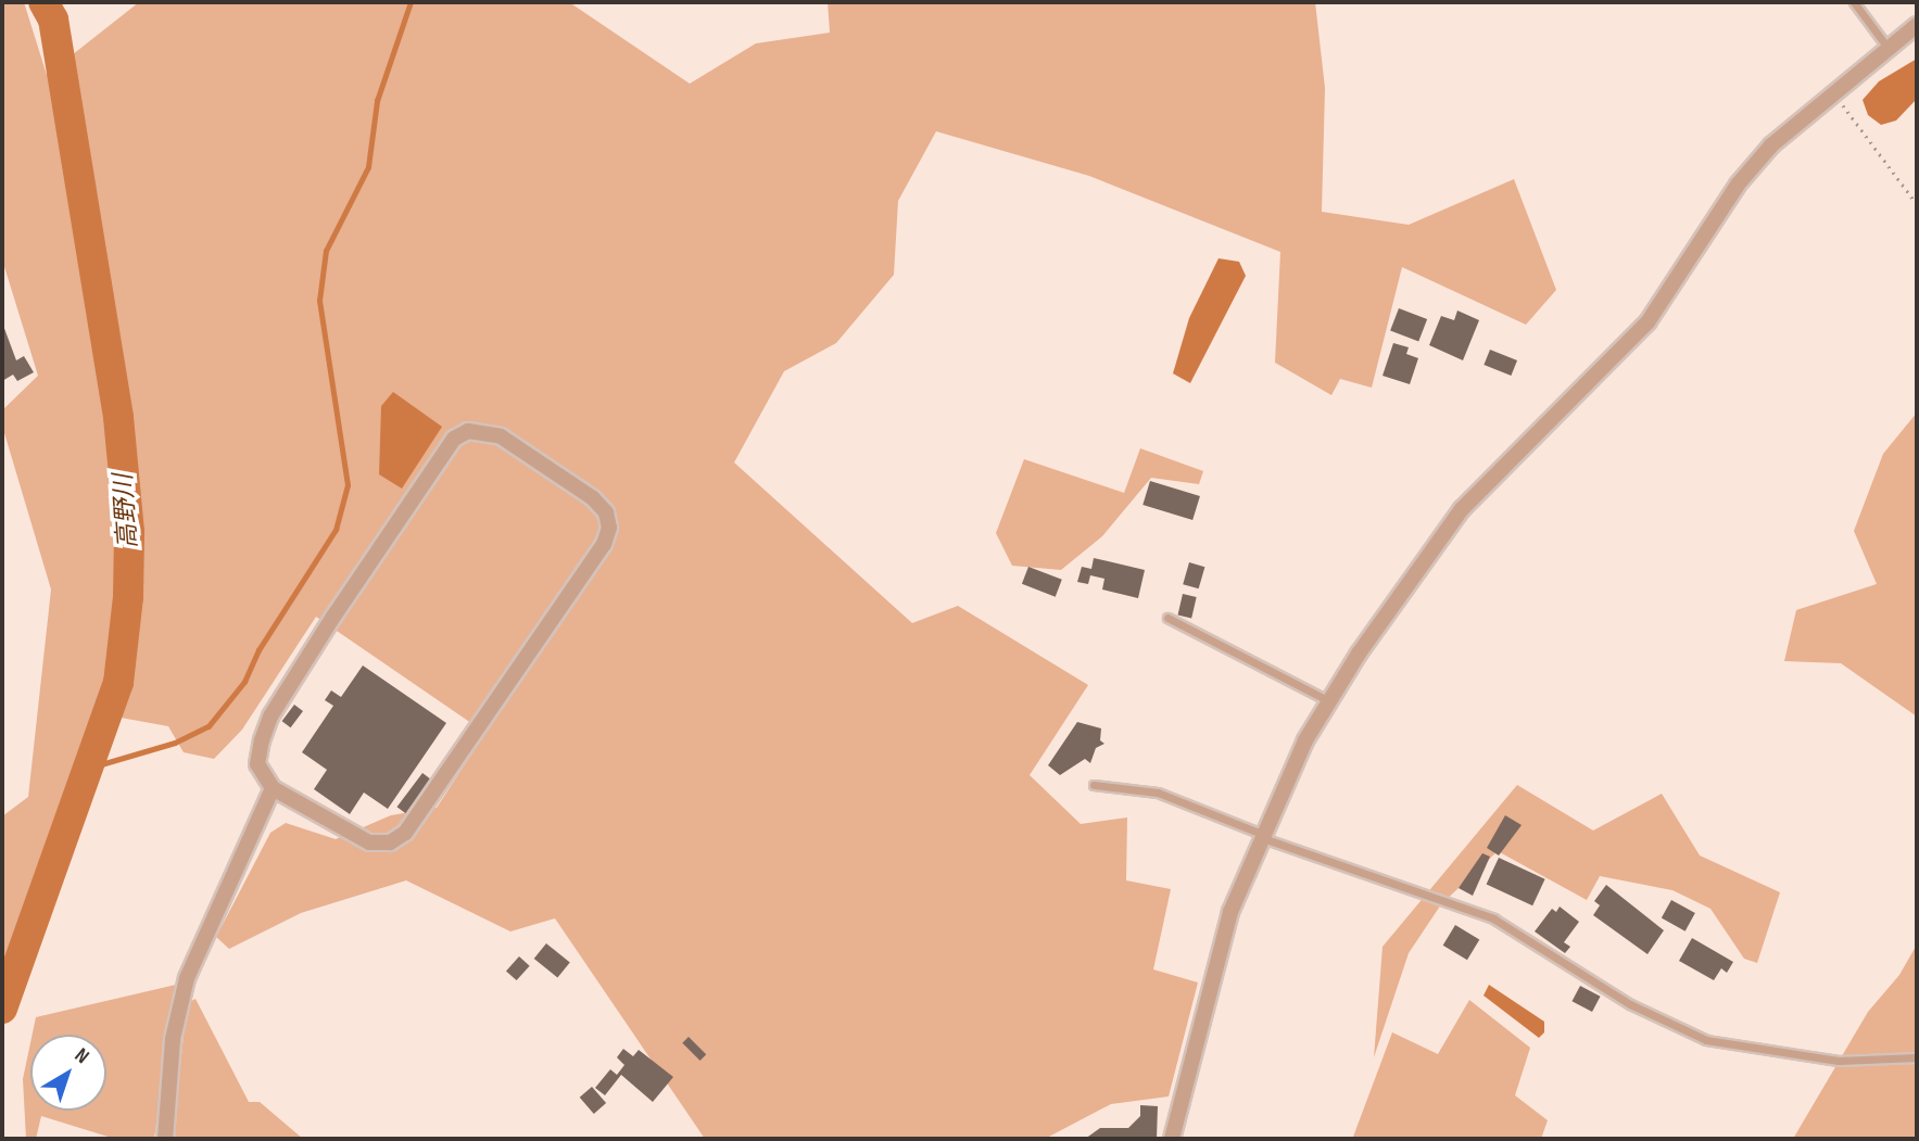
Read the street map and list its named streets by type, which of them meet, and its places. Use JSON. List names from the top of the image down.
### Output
{
  "water": ["高野川"],
  "north": "top right"
}
